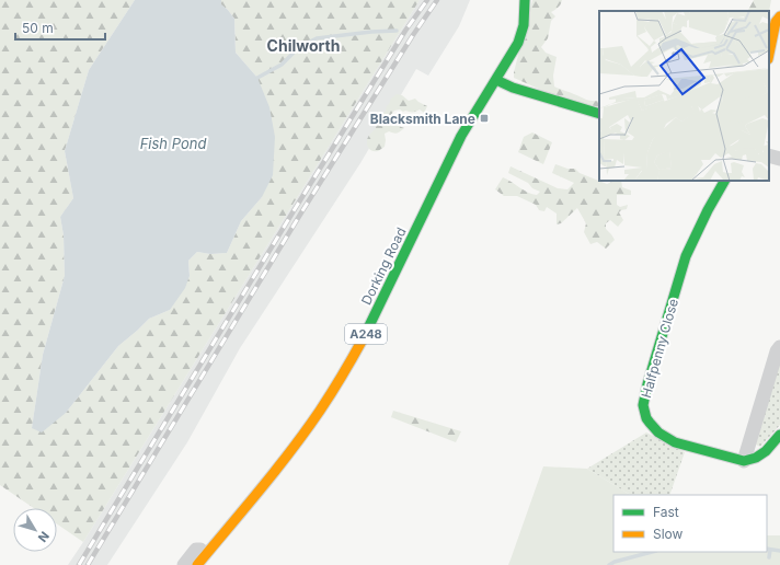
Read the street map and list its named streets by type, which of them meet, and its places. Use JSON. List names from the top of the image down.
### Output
{
  "streets": {
    "main road": ["Dorking Road", "A248", "Halfpenny Close"]
  },
  "districts": ["Chilworth"],
  "water": ["Fish Pond"],
  "places": {
    "transit": ["Blacksmith Lane"]
  },
  "legend": ["Fast", "Slow"],
  "scale_bar": "50 m",
  "north": "bottom right"
}
